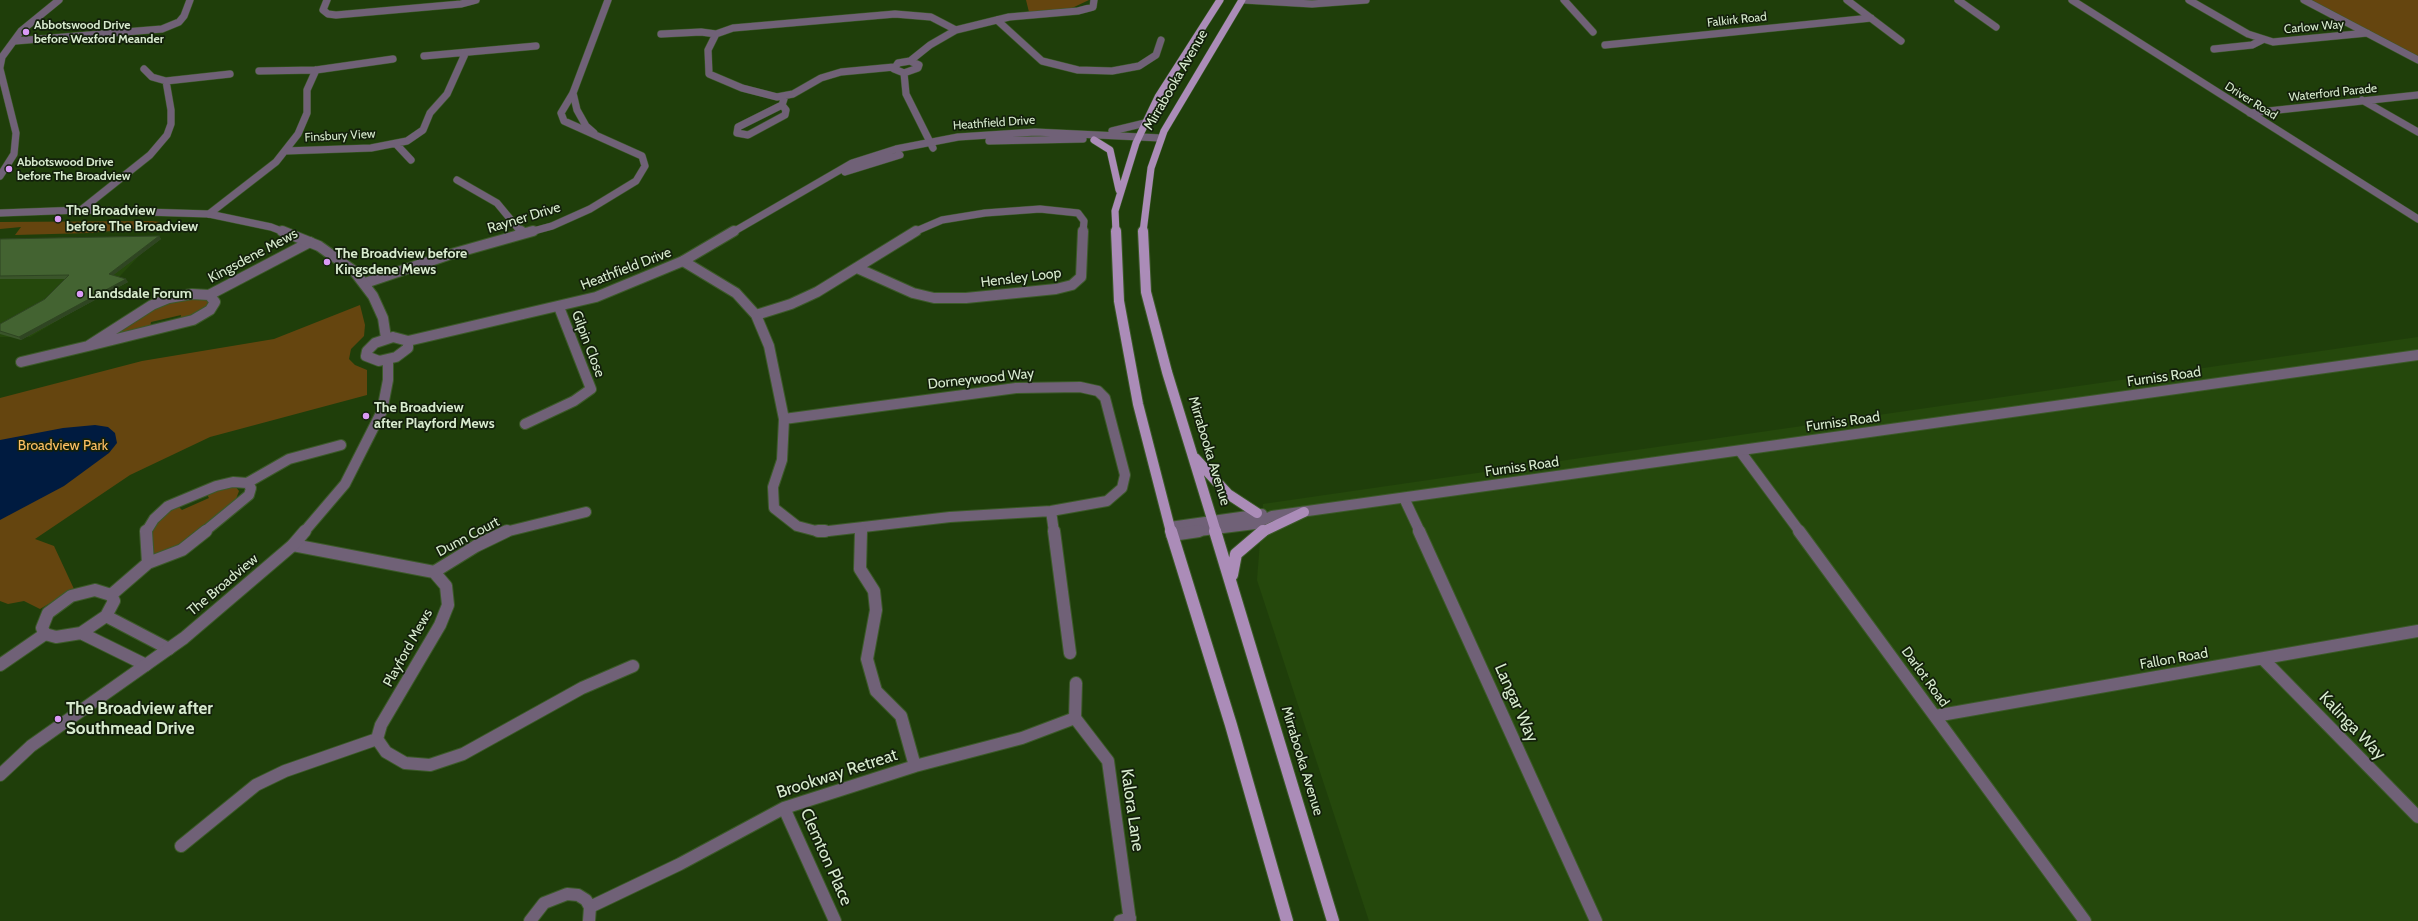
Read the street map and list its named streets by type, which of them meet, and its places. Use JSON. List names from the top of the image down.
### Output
{
  "streets": {
    "main road": ["Mirrabooka Avenue"],
    "street": [
      "Falkirk Road",
      "Carlow Way",
      "Waterford Parade",
      "Driver Road",
      "Heathfield Drive",
      "Finsbury View",
      "Rayner Drive",
      "Kingsdene Mews",
      "Hensley Loop",
      "Gilpin Close",
      "Furniss Road",
      "Dorneywood Way",
      "Dunn Court",
      "The Broadview",
      "Playford Mews",
      "Fallon Road",
      "Darlot Road",
      "Langar Way",
      "Kalinga Way",
      "Brookway Retreat",
      "Kalora Lane",
      "Clemton Place"
    ]
  },
  "crossings": [
    ["Mirrabooka Avenue", "Heathfield Drive"],
    ["Mirrabooka Avenue", "Furniss Road"],
    ["Waterford Parade", "Driver Road"],
    ["Heathfield Drive", "Gilpin Close"],
    ["Heathfield Drive", "Dorneywood Way"],
    ["Hensley Loop", "Dorneywood Way"],
    ["Furniss Road", "Darlot Road"],
    ["Furniss Road", "Langar Way"],
    ["Dunn Court", "Playford Mews"],
    ["Fallon Road", "Darlot Road"],
    ["Fallon Road", "Kalinga Way"],
    ["Brookway Retreat", "Kalora Lane"],
    ["Brookway Retreat", "Clemton Place"]
  ],
  "parks": ["Broadview Park"],
  "places": [
    "Abbotswood Drive before Wexford Meander",
    "Abbotswood Drive before The Broadview",
    "The Broadview before The Broadview",
    "The Broadview before Kingsdene Mews",
    "Landsdale Forum",
    "The Broadview after Playford Mews",
    "The Broadview after Southmead Drive"
  ]
}
